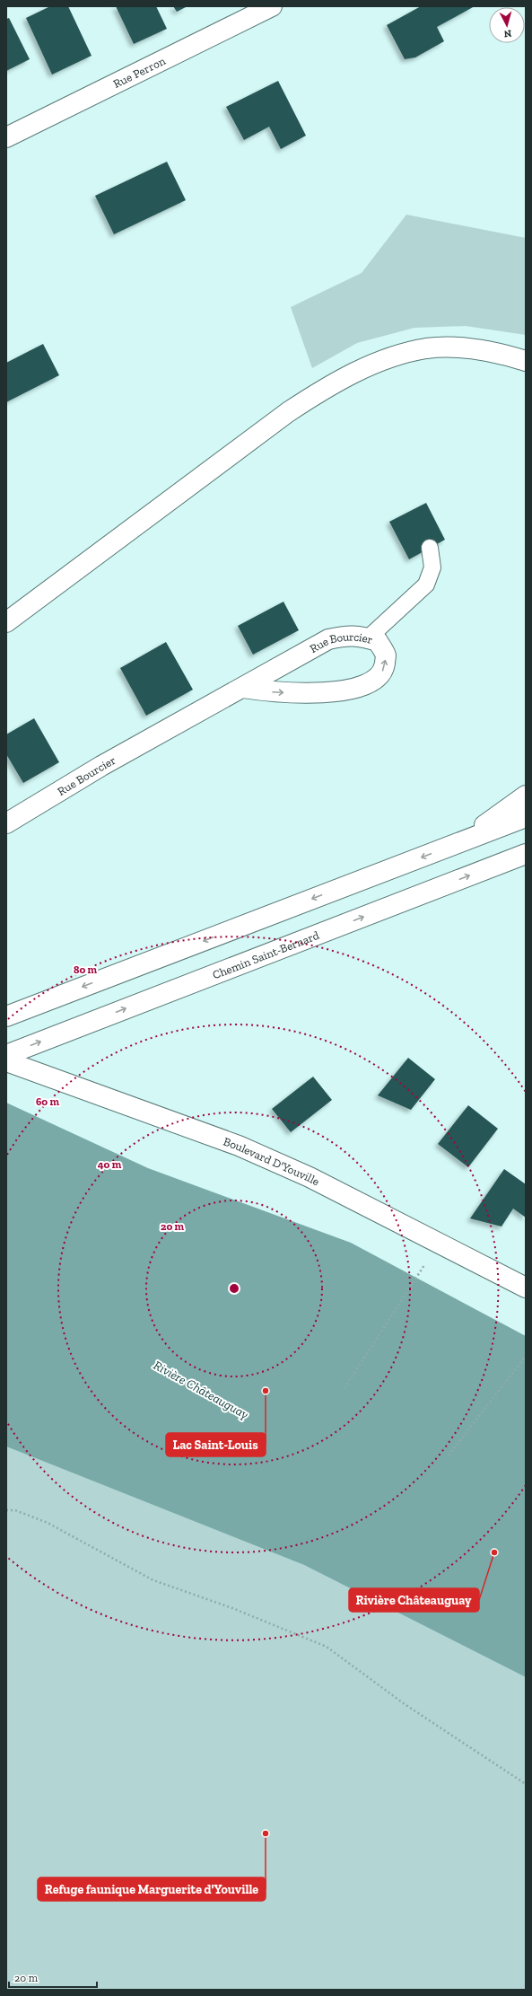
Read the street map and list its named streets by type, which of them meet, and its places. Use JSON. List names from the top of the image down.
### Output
{
  "streets": {
    "street": [
      "Rue Perron",
      "Rue Bourcier",
      "Chemin Saint-Bernard",
      "Boulevard D'Youville"
    ]
  },
  "water": ["Rivière Châteauguay"],
  "places": ["Lac Saint-Louis", "Rivière Châteauguay", "Refuge faunique Marguerite d'Youville"],
  "scale_bar": "20 m",
  "north": "bottom",
  "rings": [
    "80 m",
    "60 m",
    "40 m",
    "20 m"
  ]
}
